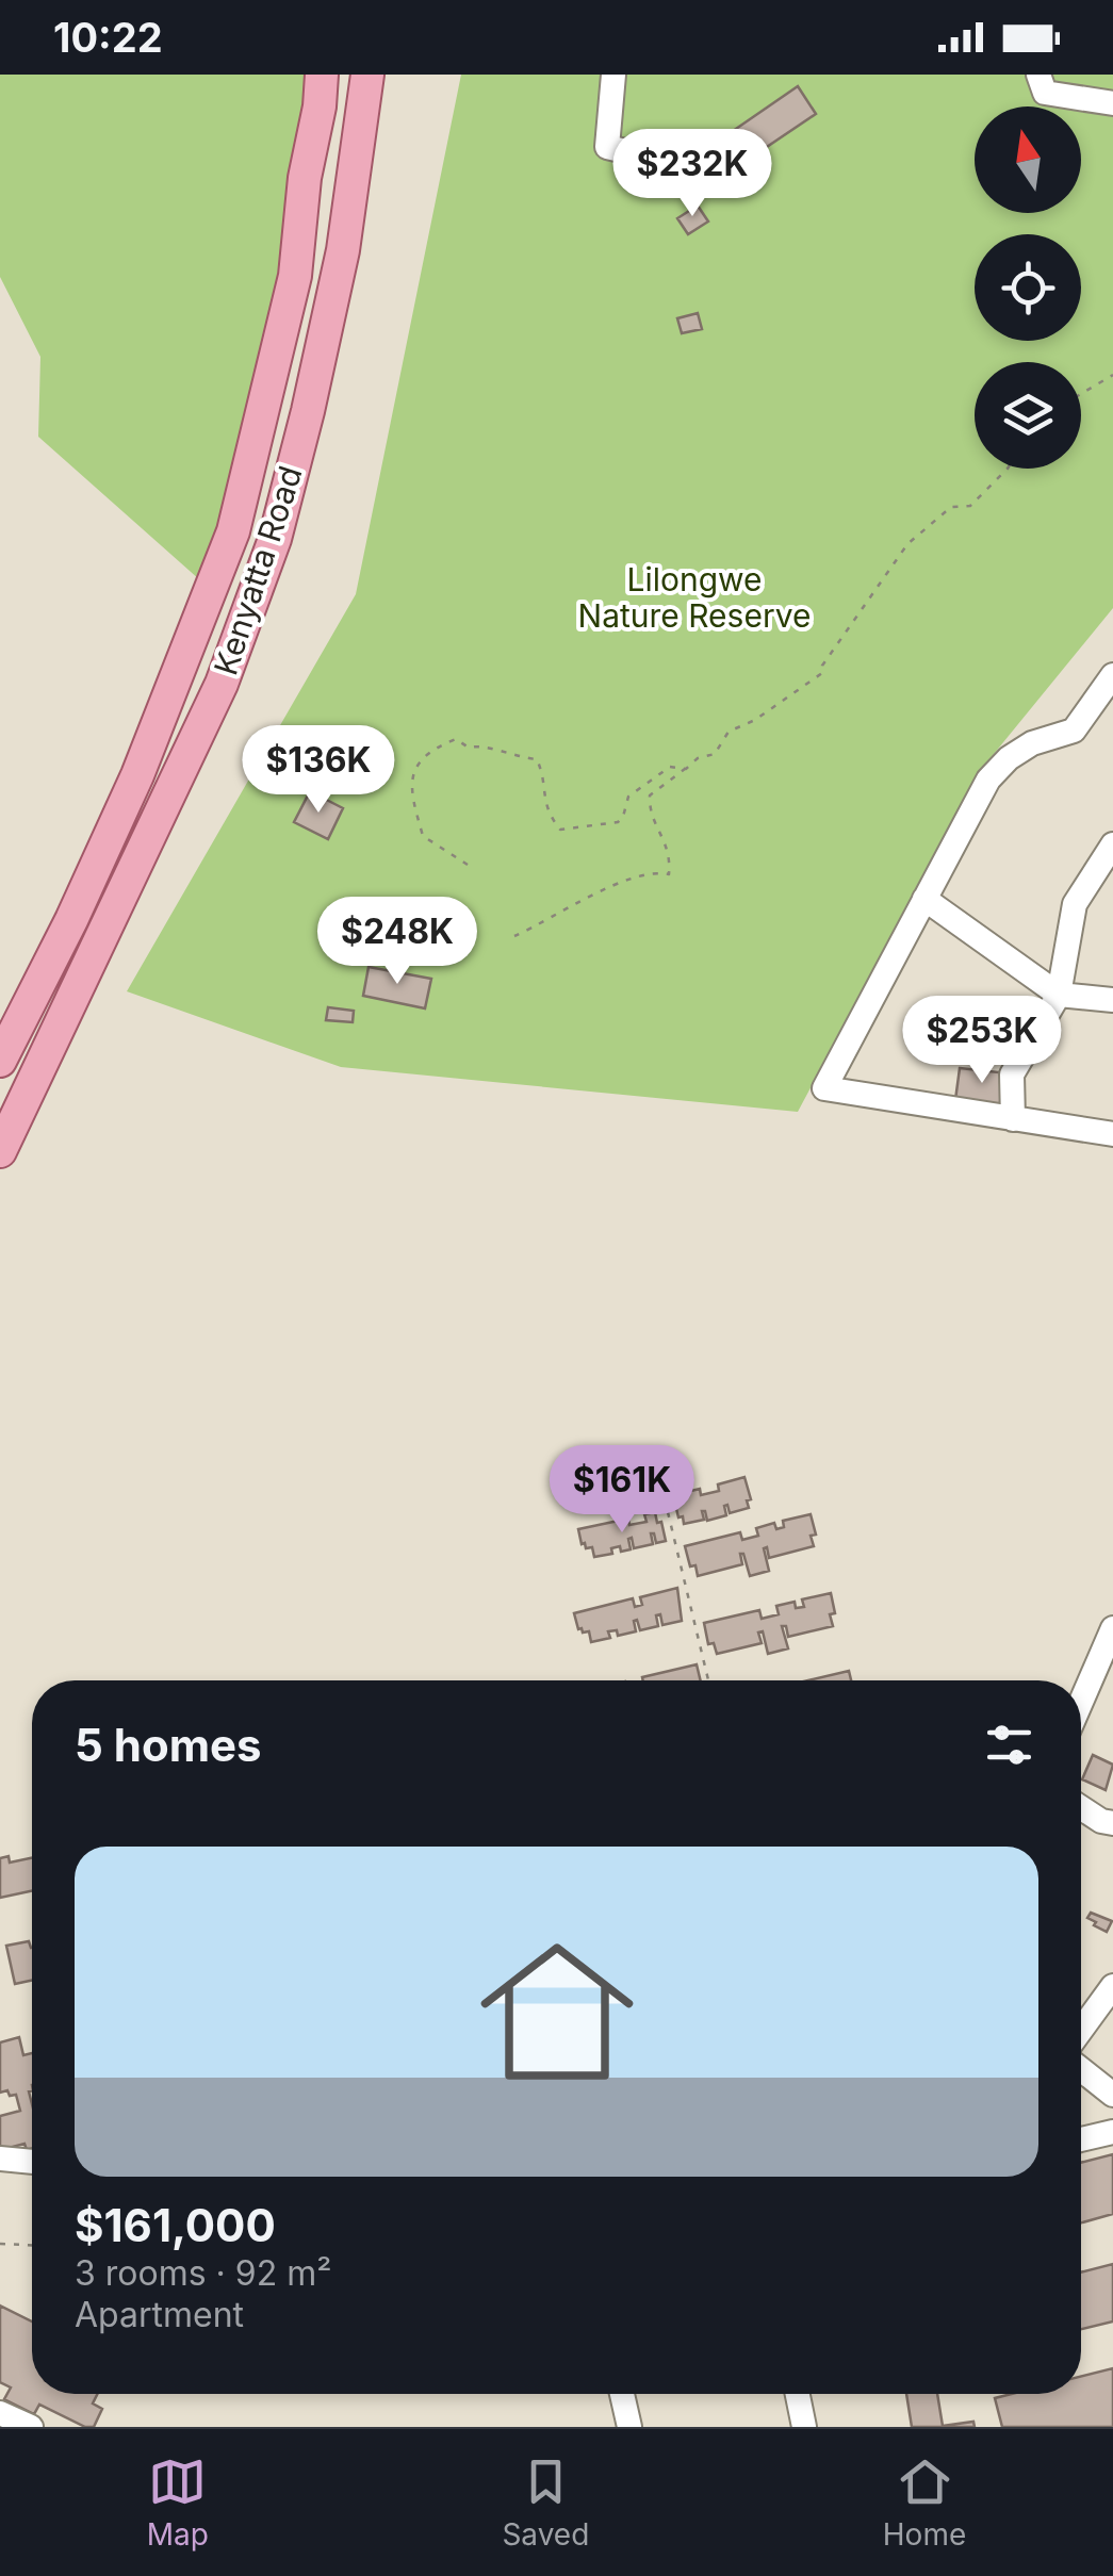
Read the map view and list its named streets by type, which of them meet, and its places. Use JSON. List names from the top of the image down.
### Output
{
  "streets": {
    "main road": ["Kenyatta Road"]
  },
  "parks": ["Lilongwe Nature Reserve"],
  "north": "top",
  "page": {
    "status": "10:22",
    "price": [
      "$232K",
      "$136K",
      "$248K",
      "$253K",
      "$161K"
    ],
    "heading": "5 homes",
    "list": [
      {
        "name": "$161,000",
        "note": "3 rooms · 92 m² · Apartment"
      }
    ],
    "tabs": ["Map", "Saved", "Home"]
  }
}
